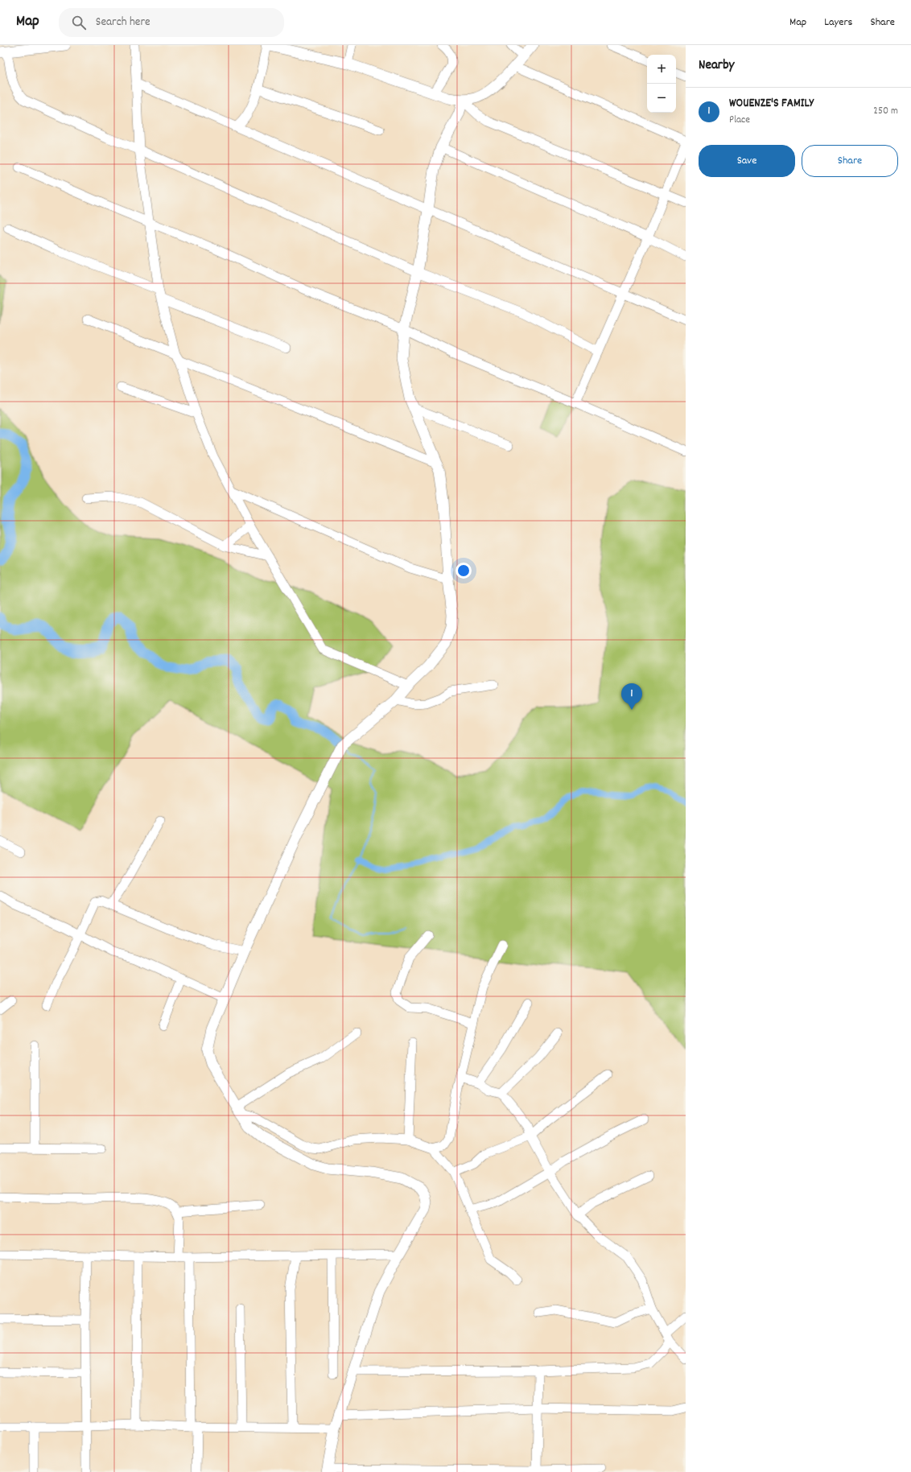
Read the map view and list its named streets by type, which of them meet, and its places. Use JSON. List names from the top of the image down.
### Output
{
  "page": {
    "header": "Map",
    "search": "Search here",
    "nav": ["Map", "Layers", "Share"],
    "heading": "Nearby",
    "map_buttons": ["+", "−"],
    "list": [
      {
        "mark": "1",
        "name": "WOUENZE'S FAMILY",
        "note": "Place",
        "value": "250 m"
      }
    ],
    "buttons": ["Save", "Share"],
    "pins": "1"
  }
}
